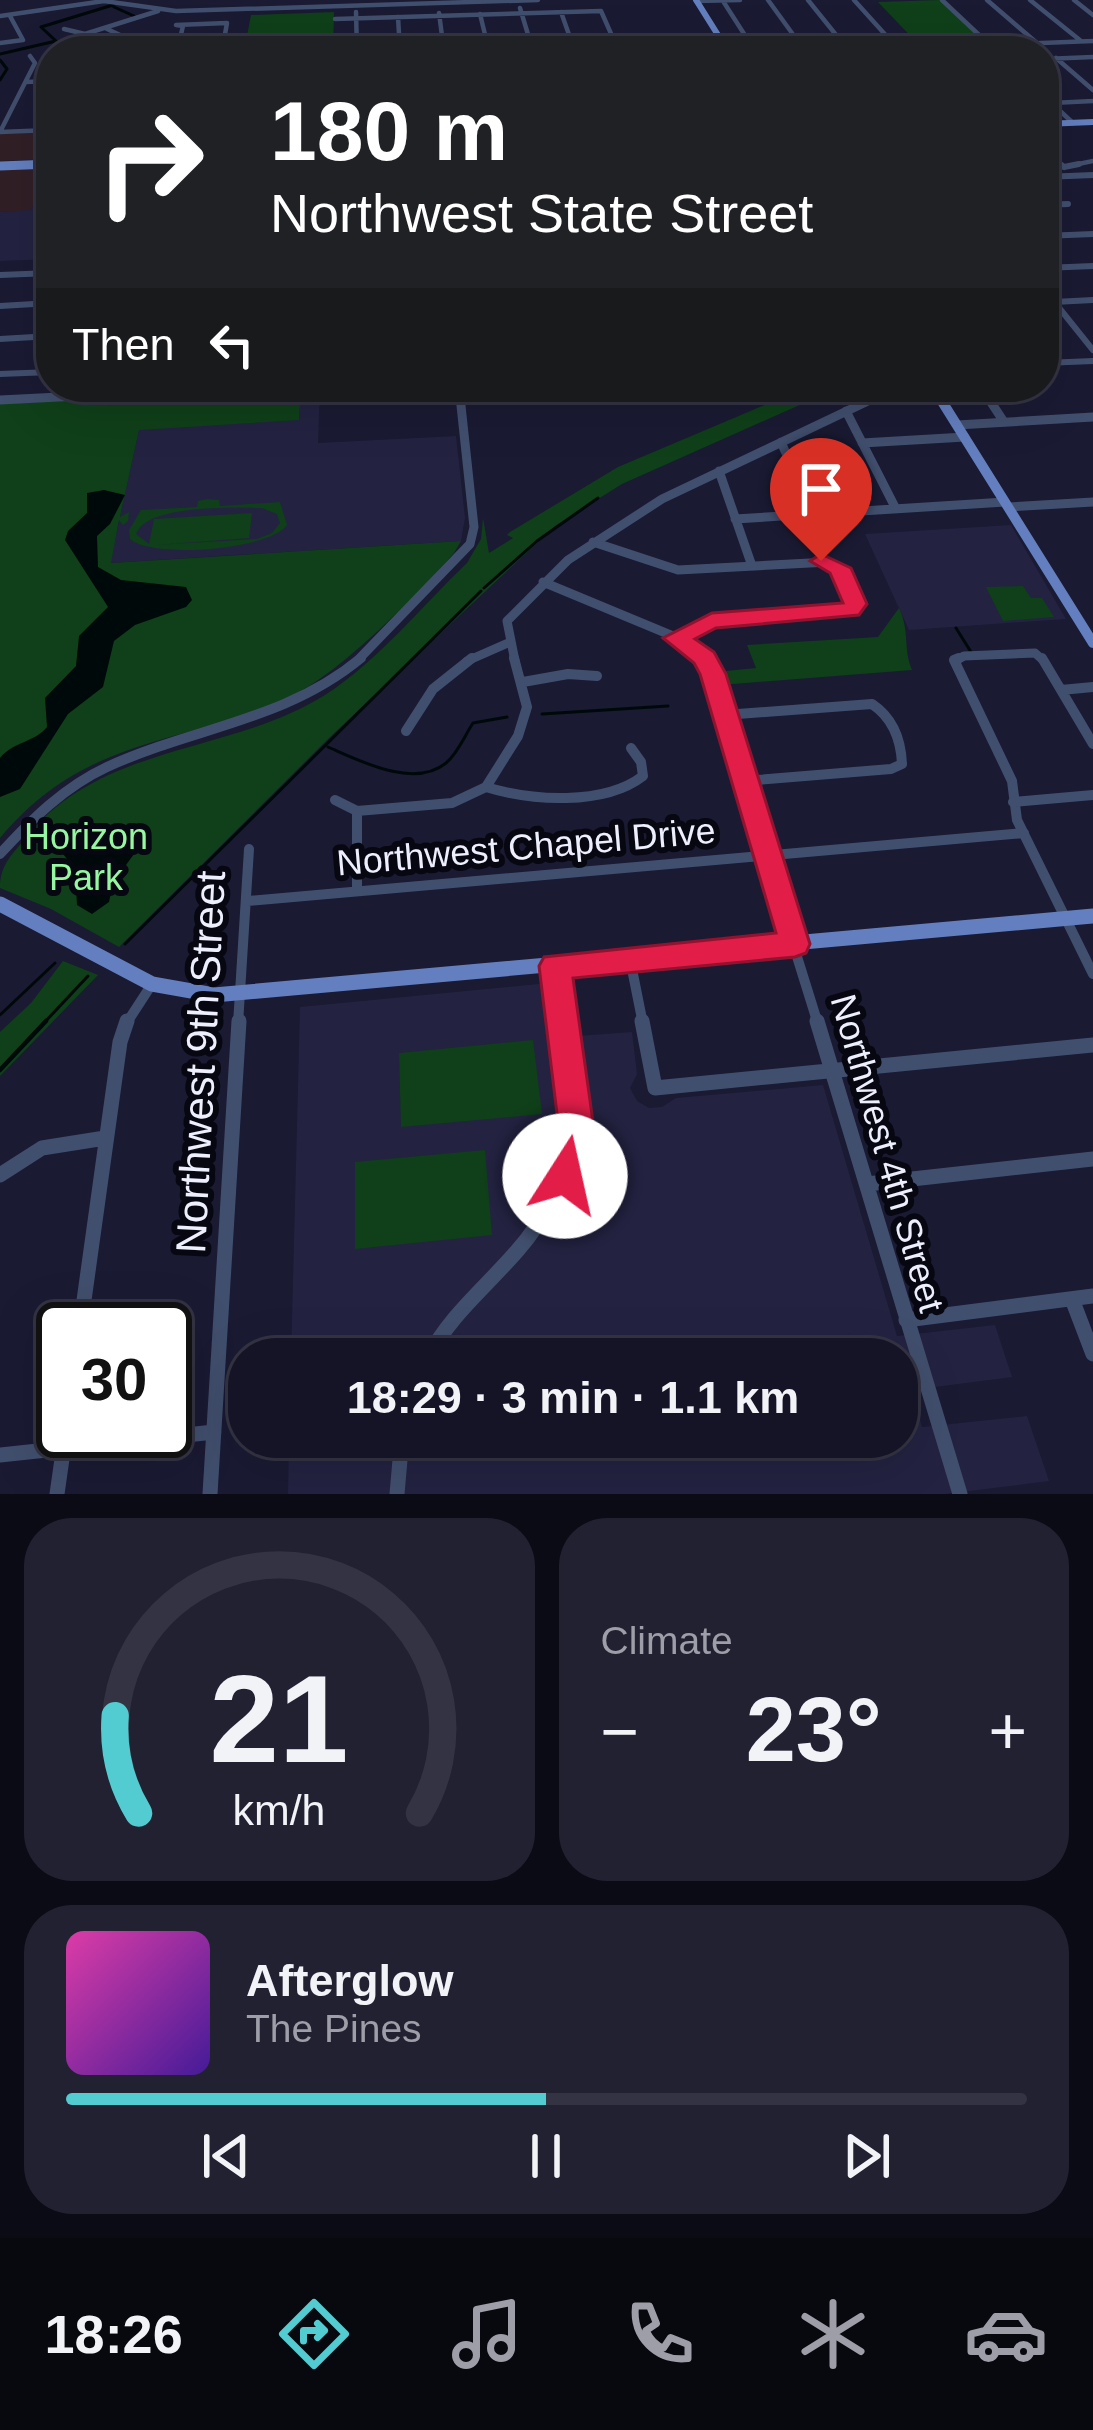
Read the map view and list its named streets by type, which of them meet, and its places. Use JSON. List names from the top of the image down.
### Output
{
  "streets": {
    "street": ["Northwest Chapel Drive", "Northwest 9th Street", "Northwest 4th Street"]
  },
  "crossings": [
    ["Northwest Chapel Drive", "Northwest 9th Street"],
    ["Northwest Chapel Drive", "Northwest 4th Street"]
  ],
  "parks": ["Horizon Park"],
  "page": {
    "turn": ["180 m", "Northwest State Street"],
    "then": "Then",
    "limit": "30",
    "trip": "18:29 · 3 min · 1.1 km",
    "tile": "Climate",
    "heat": ["−", "23°", "+"],
    "song": ["Afterglow", "The Pines"],
    "tabs": "18:26",
    "gauge": ["21", "km/h"]
  }
}
